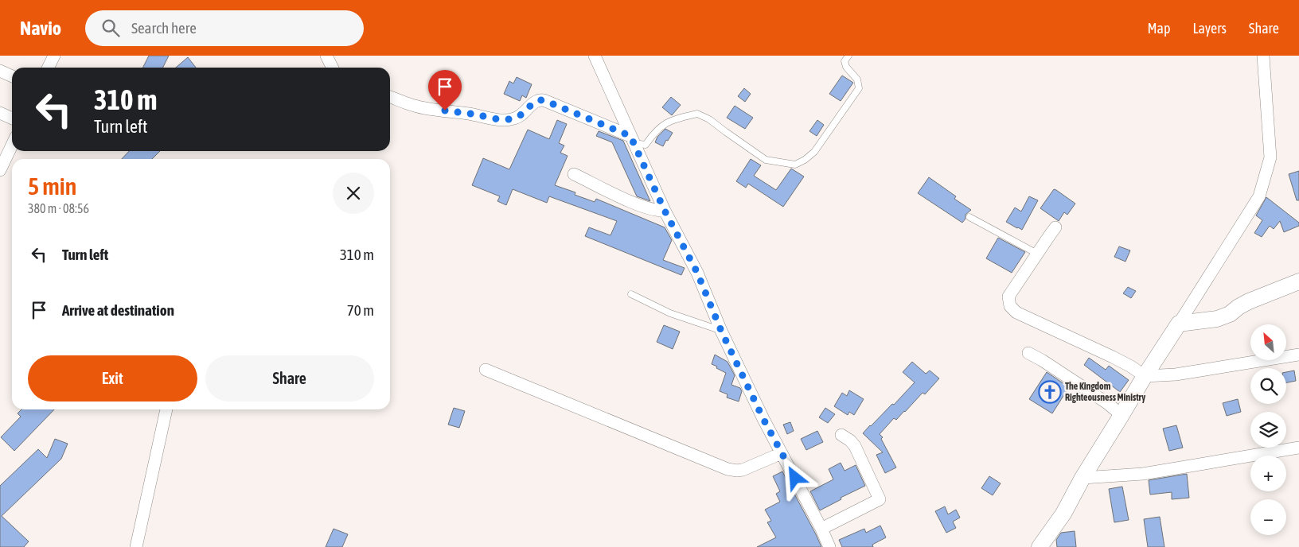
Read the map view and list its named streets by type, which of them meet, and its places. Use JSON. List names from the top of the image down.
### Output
{
  "places": {
    "church": ["The Kingdom Righteousness Ministry"]
  },
  "north": "top left",
  "page": {
    "header": "Navio",
    "search": "Search here",
    "nav": ["Map", "Layers", "Share"],
    "turn": ["310 m", "Turn left"],
    "heading": ["5 min", "380 m · 08:56"],
    "list": [
      {
        "name": "Turn left",
        "value": "310 m"
      },
      {
        "name": "Arrive at destination",
        "value": "70 m"
      }
    ],
    "map_buttons": ["+", "−"],
    "buttons": ["Exit", "Share"]
  }
}
